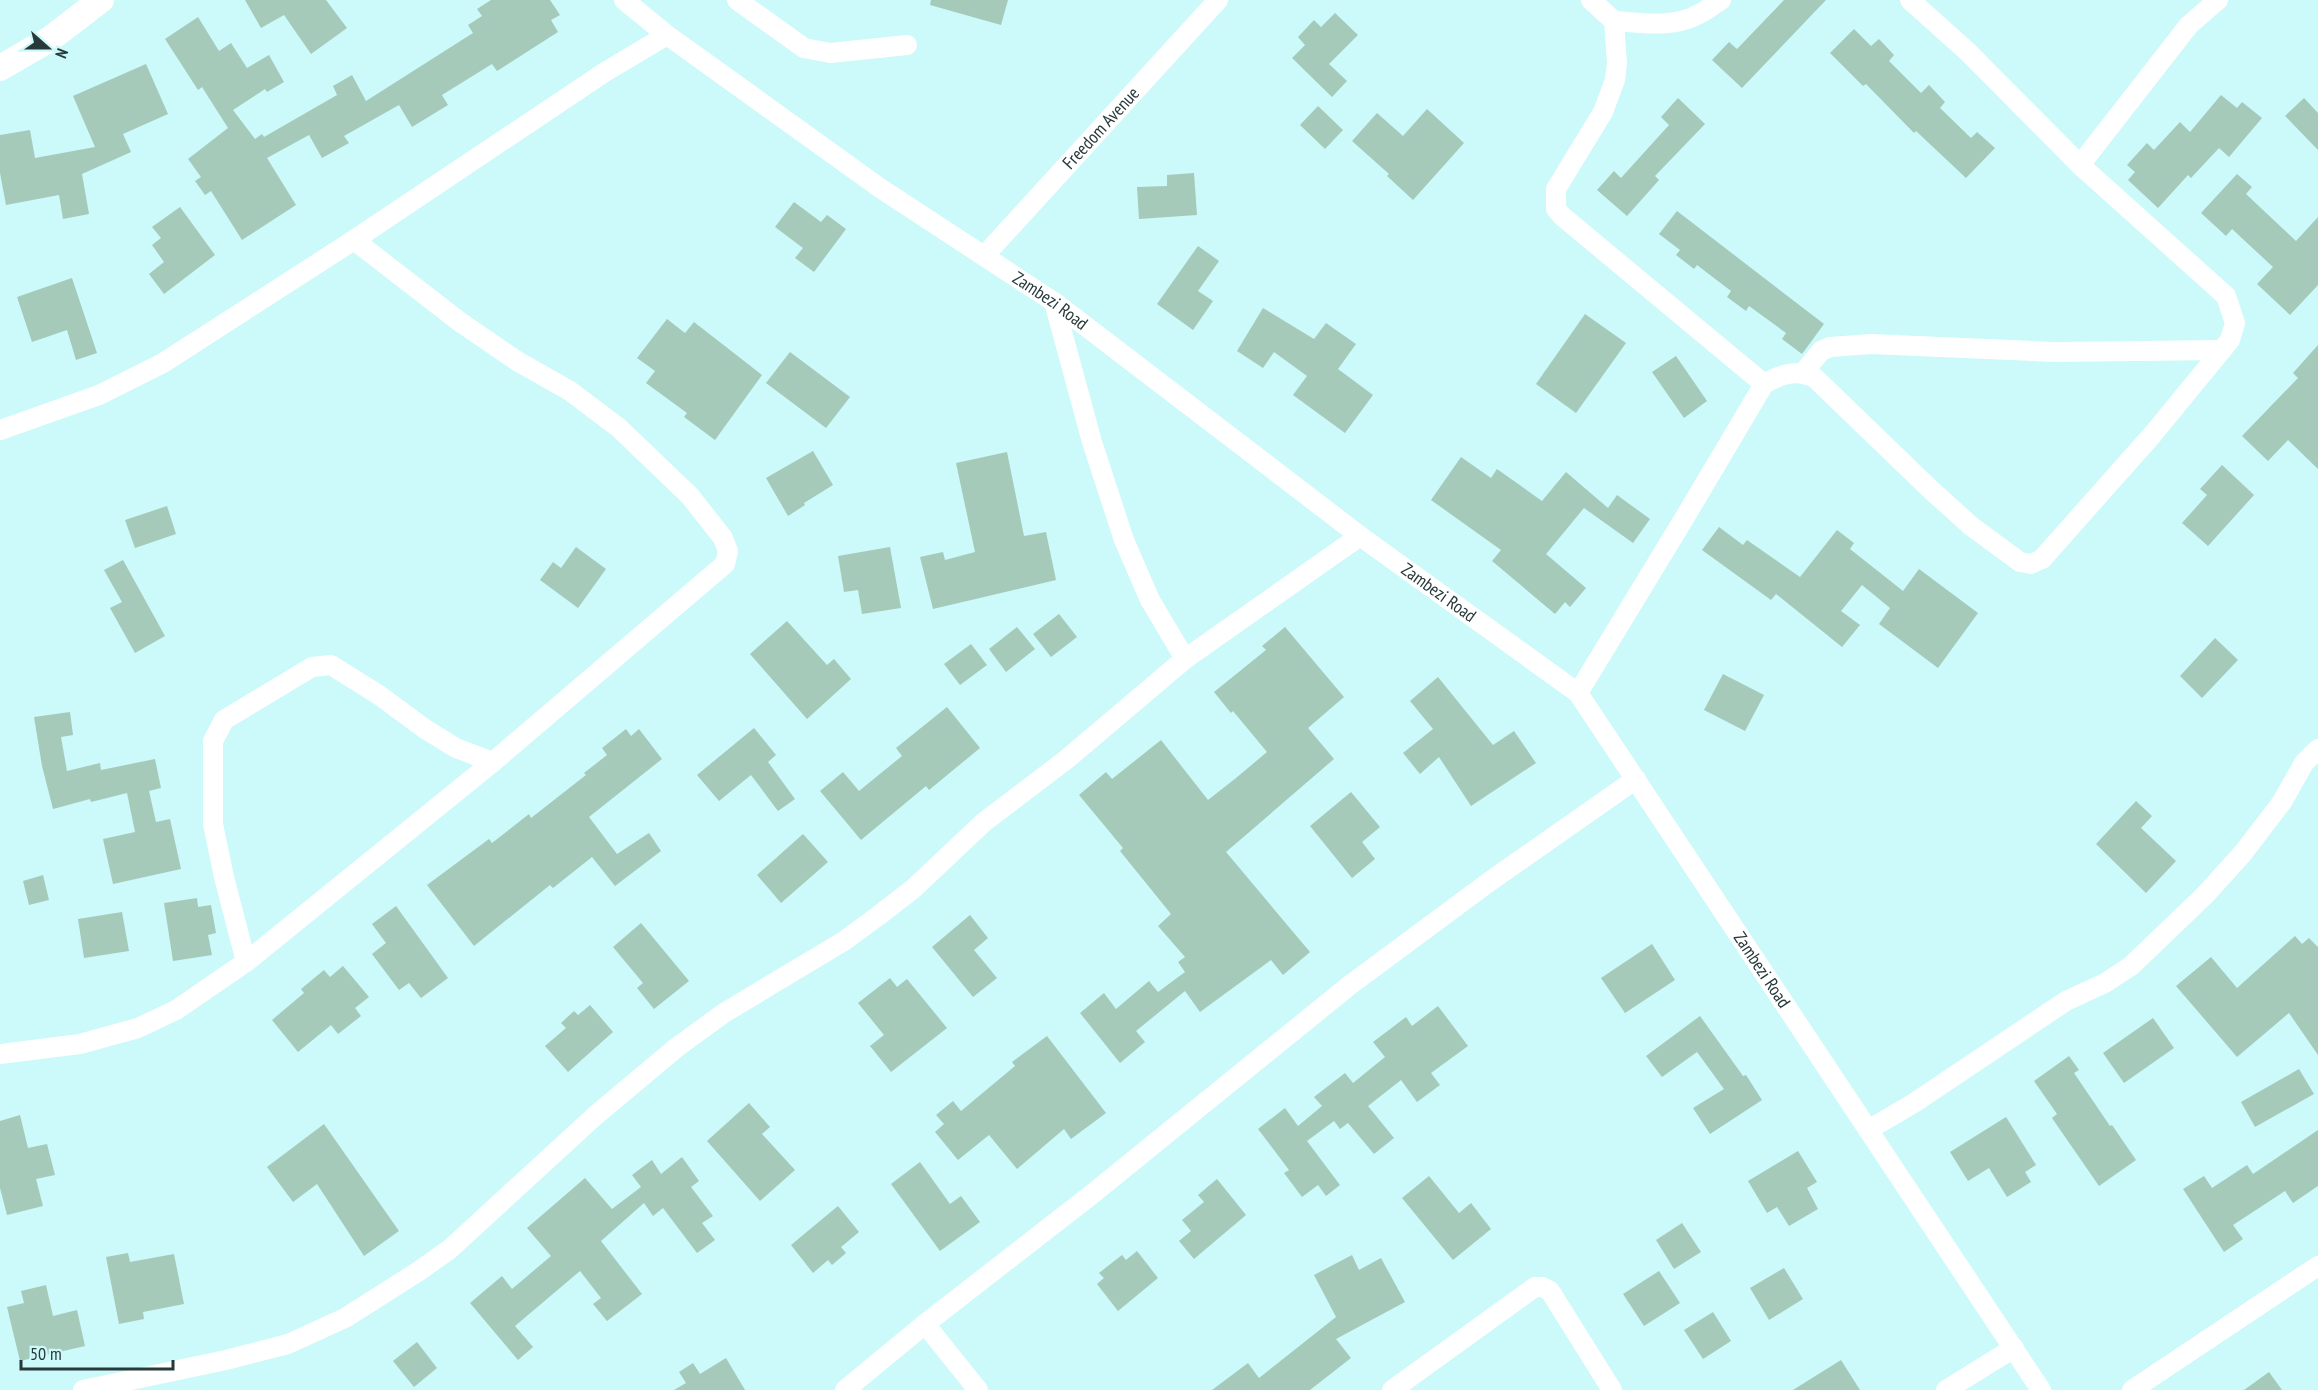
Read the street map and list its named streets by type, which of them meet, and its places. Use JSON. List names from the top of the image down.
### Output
{
  "streets": {
    "street": ["Freedom Avenue", "Zambezi Road"]
  },
  "crossings": [
    ["Freedom Avenue", "Zambezi Road"]
  ],
  "scale_bar": "50 m",
  "north": "right"
}
